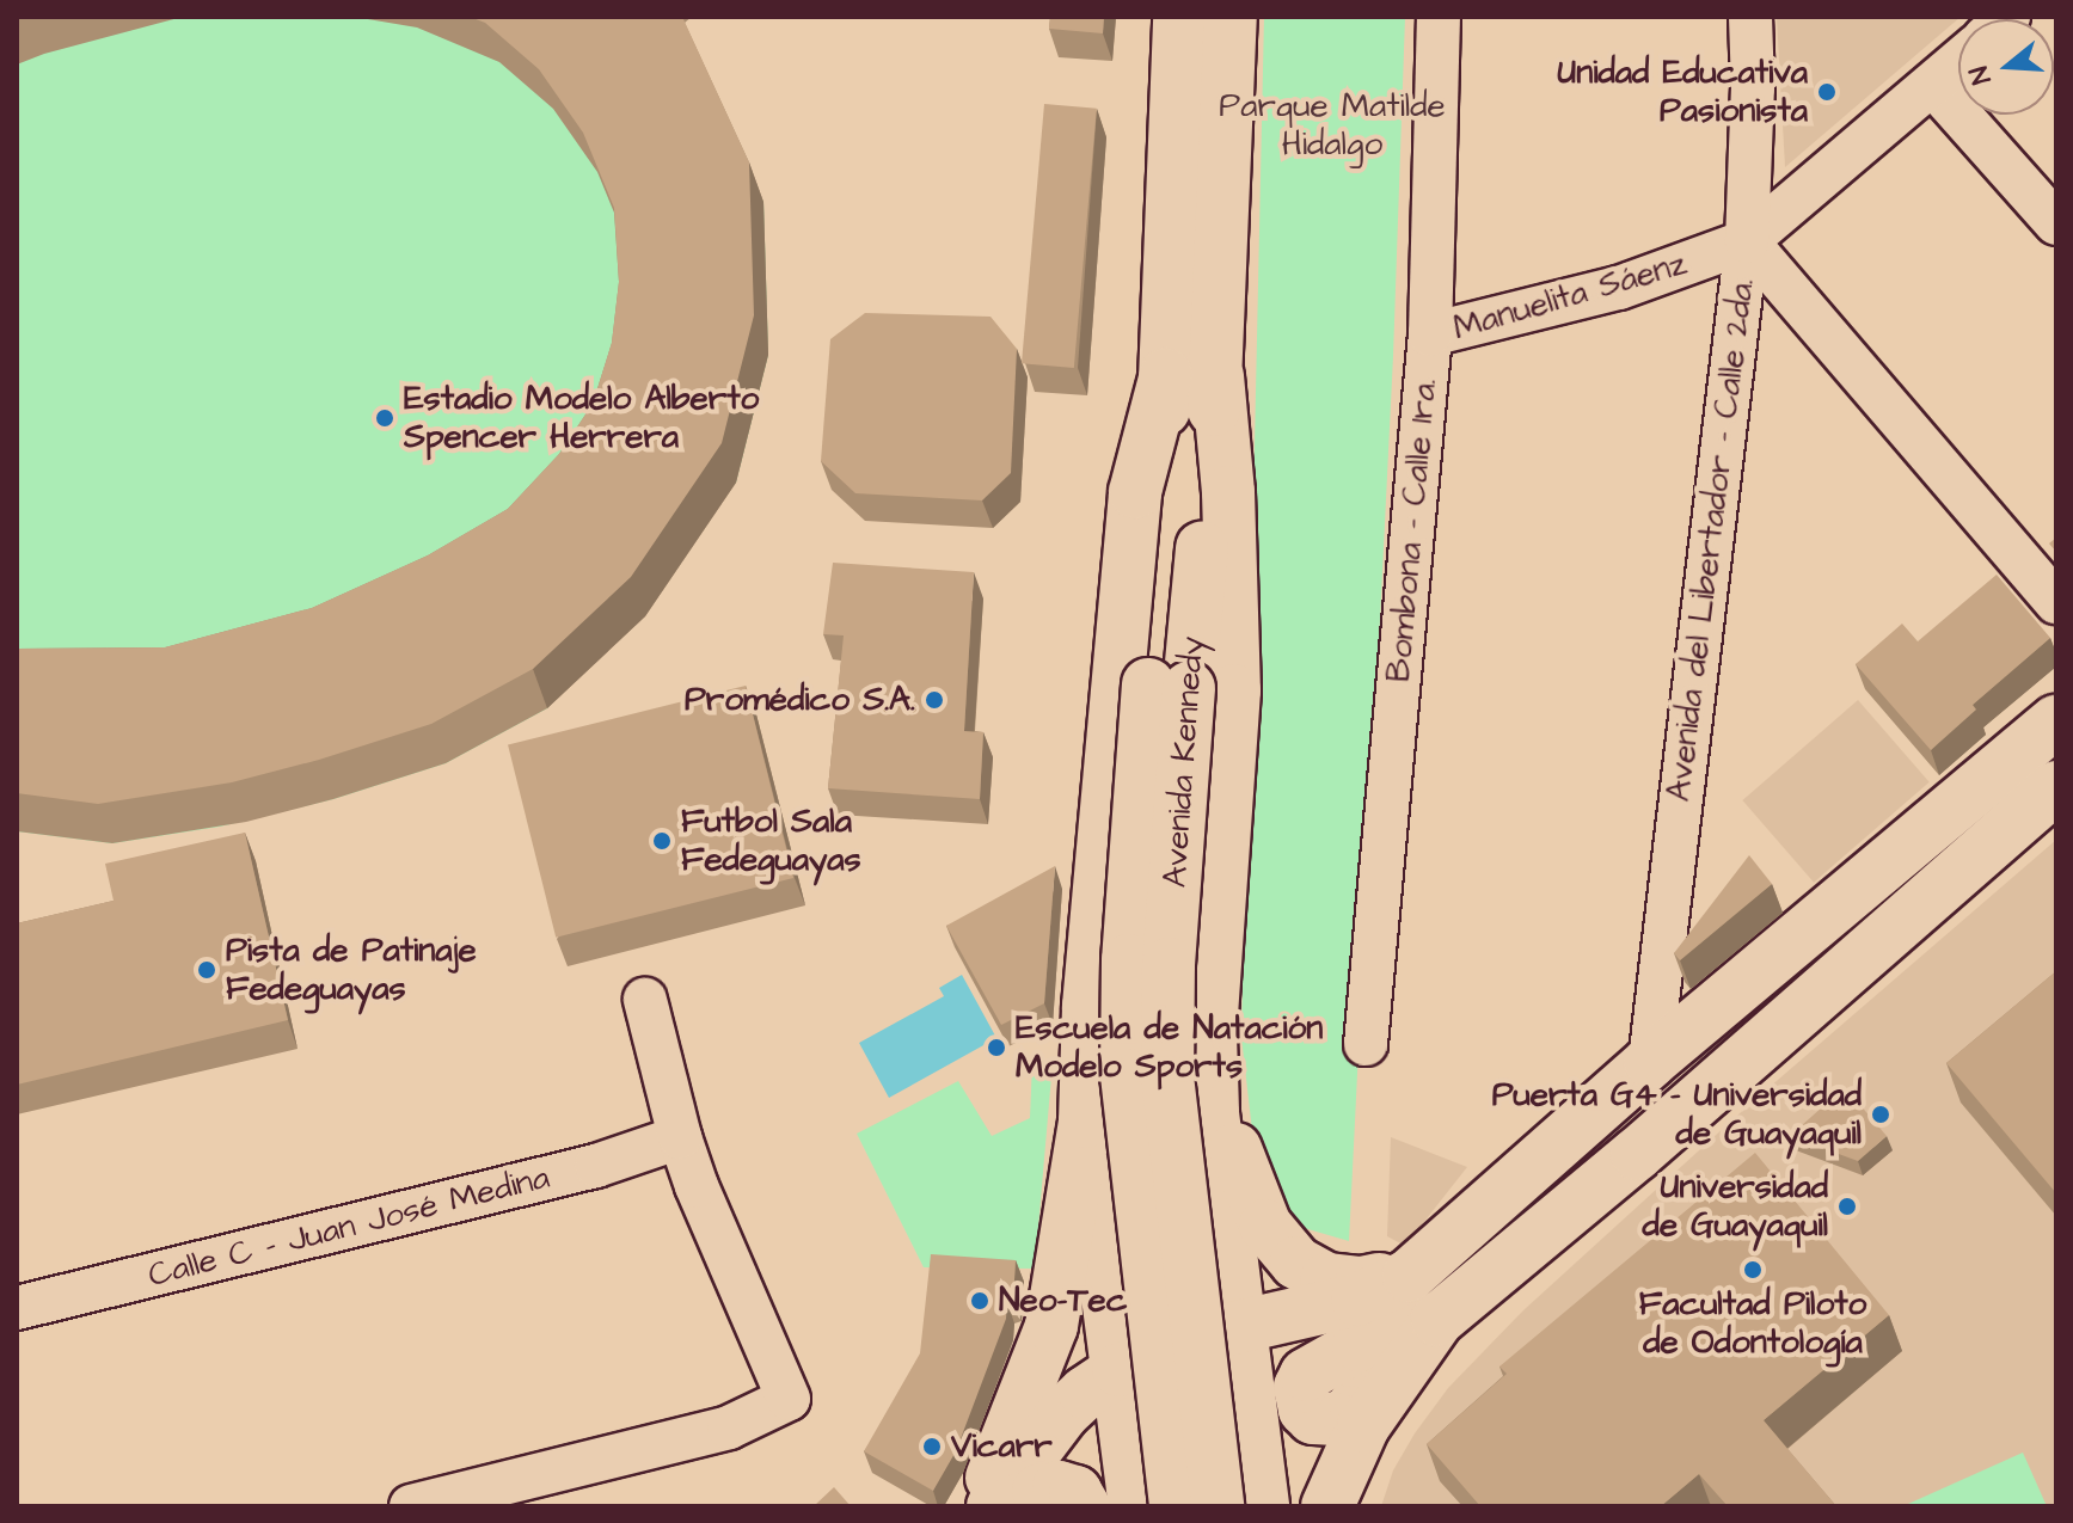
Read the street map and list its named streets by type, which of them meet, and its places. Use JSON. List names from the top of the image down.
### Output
{
  "streets": {
    "main road": ["Avenida Kennedy"],
    "street": [
      "Manuelita Sáenz",
      "Bombona - Calle 1ra.",
      "Avenida del Libertador - Calle 2da.",
      "Calle C - Juan José Medina"
    ]
  },
  "crossings": [
    ["Manuelita Sáenz", "Bombona - Calle 1ra."],
    ["Manuelita Sáenz", "Avenida del Libertador - Calle 2da."]
  ],
  "parks": ["Parque Matilde Hidalgo"],
  "places": [
    "Unidad Educativa Pasionista",
    "Estadio Modelo Alberto Spencer Herrera",
    "Promédico S.A.",
    "Futbol Sala Fedeguayas",
    "Pista de Patinaje Fedeguayas",
    "Escuela de Natación Modelo Sports",
    "Puerta G4 - Universidad de Guayaquil",
    "Universidad de Guayaquil",
    "Facultad Piloto de Odontología",
    "Neo-Tec",
    "Vicarr"
  ],
  "north": "left"
}
